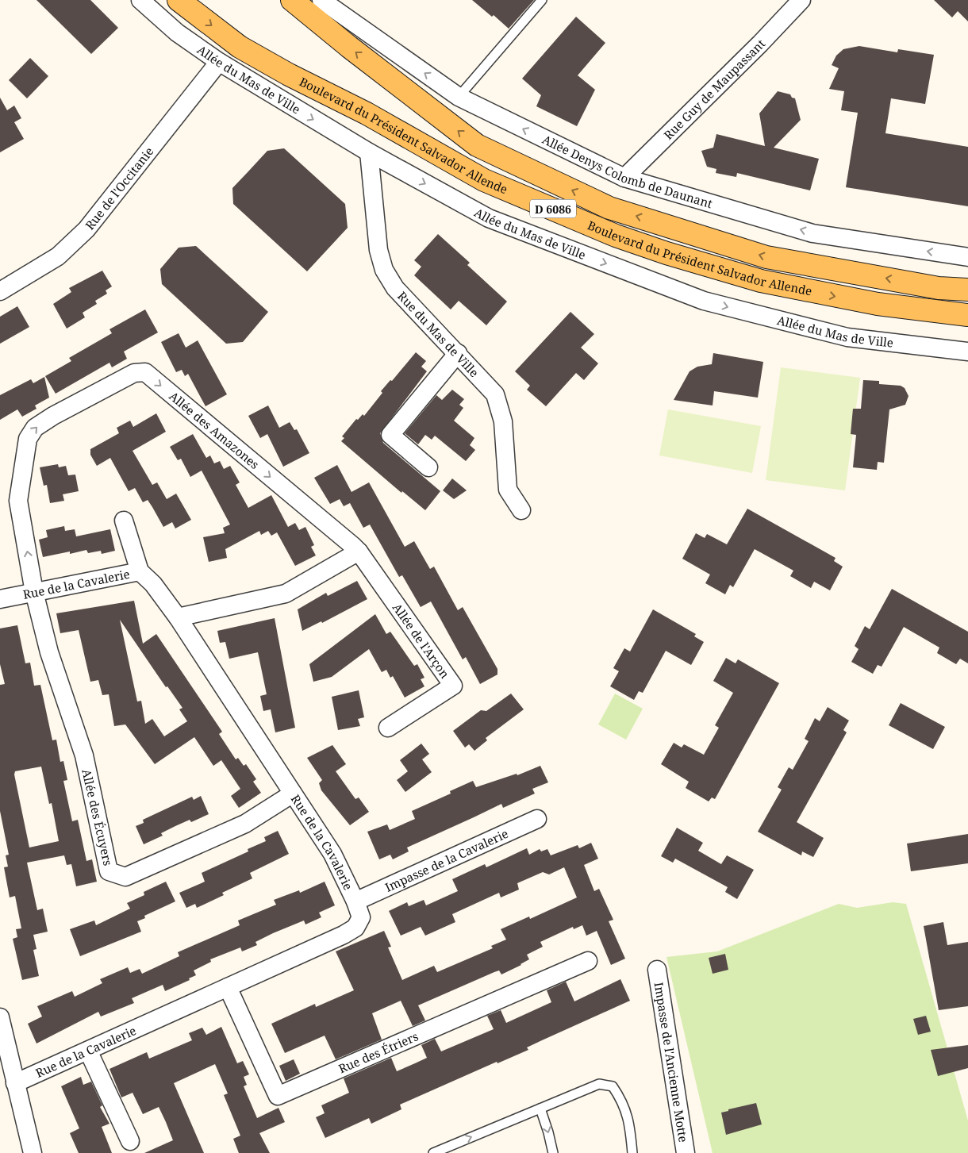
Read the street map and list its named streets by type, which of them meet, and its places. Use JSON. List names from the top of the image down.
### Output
{
  "streets": {
    "main road": ["Boulevard du Président Salvador Allende", "D 6086"],
    "street": [
      "Allée du Mas de Ville",
      "Rue Guy de Maupassant",
      "Allée Denys Colomb de Daunant",
      "Rue de l'Occitanie",
      "Rue du Mas de Ville",
      "Allée des Amazones",
      "Rue de la Cavalerie",
      "Allée de l'Arçon",
      "Allée des Écuyers",
      "Impasse de la Cavalerie",
      "Rue des Étriers",
      "Impasse de l'Ancienne Motte"
    ]
  },
  "crossings": [
    ["Allée du Mas de Ville", "Rue de l'Occitanie"],
    ["Allée du Mas de Ville", "Rue du Mas de Ville"],
    ["Rue Guy de Maupassant", "Allée Denys Colomb de Daunant"],
    ["Allée des Amazones", "Rue de la Cavalerie"],
    ["Allée des Amazones", "Allée de l'Arçon"],
    ["Allée des Amazones", "Allée des Écuyers"],
    ["Rue de la Cavalerie", "Allée des Écuyers"],
    ["Rue de la Cavalerie", "Impasse de la Cavalerie"],
    ["Rue de la Cavalerie", "Rue des Étriers"]
  ],
  "one_way": ["Allée du Mas de Ville", "Allée Denys Colomb de Daunant"]
}
